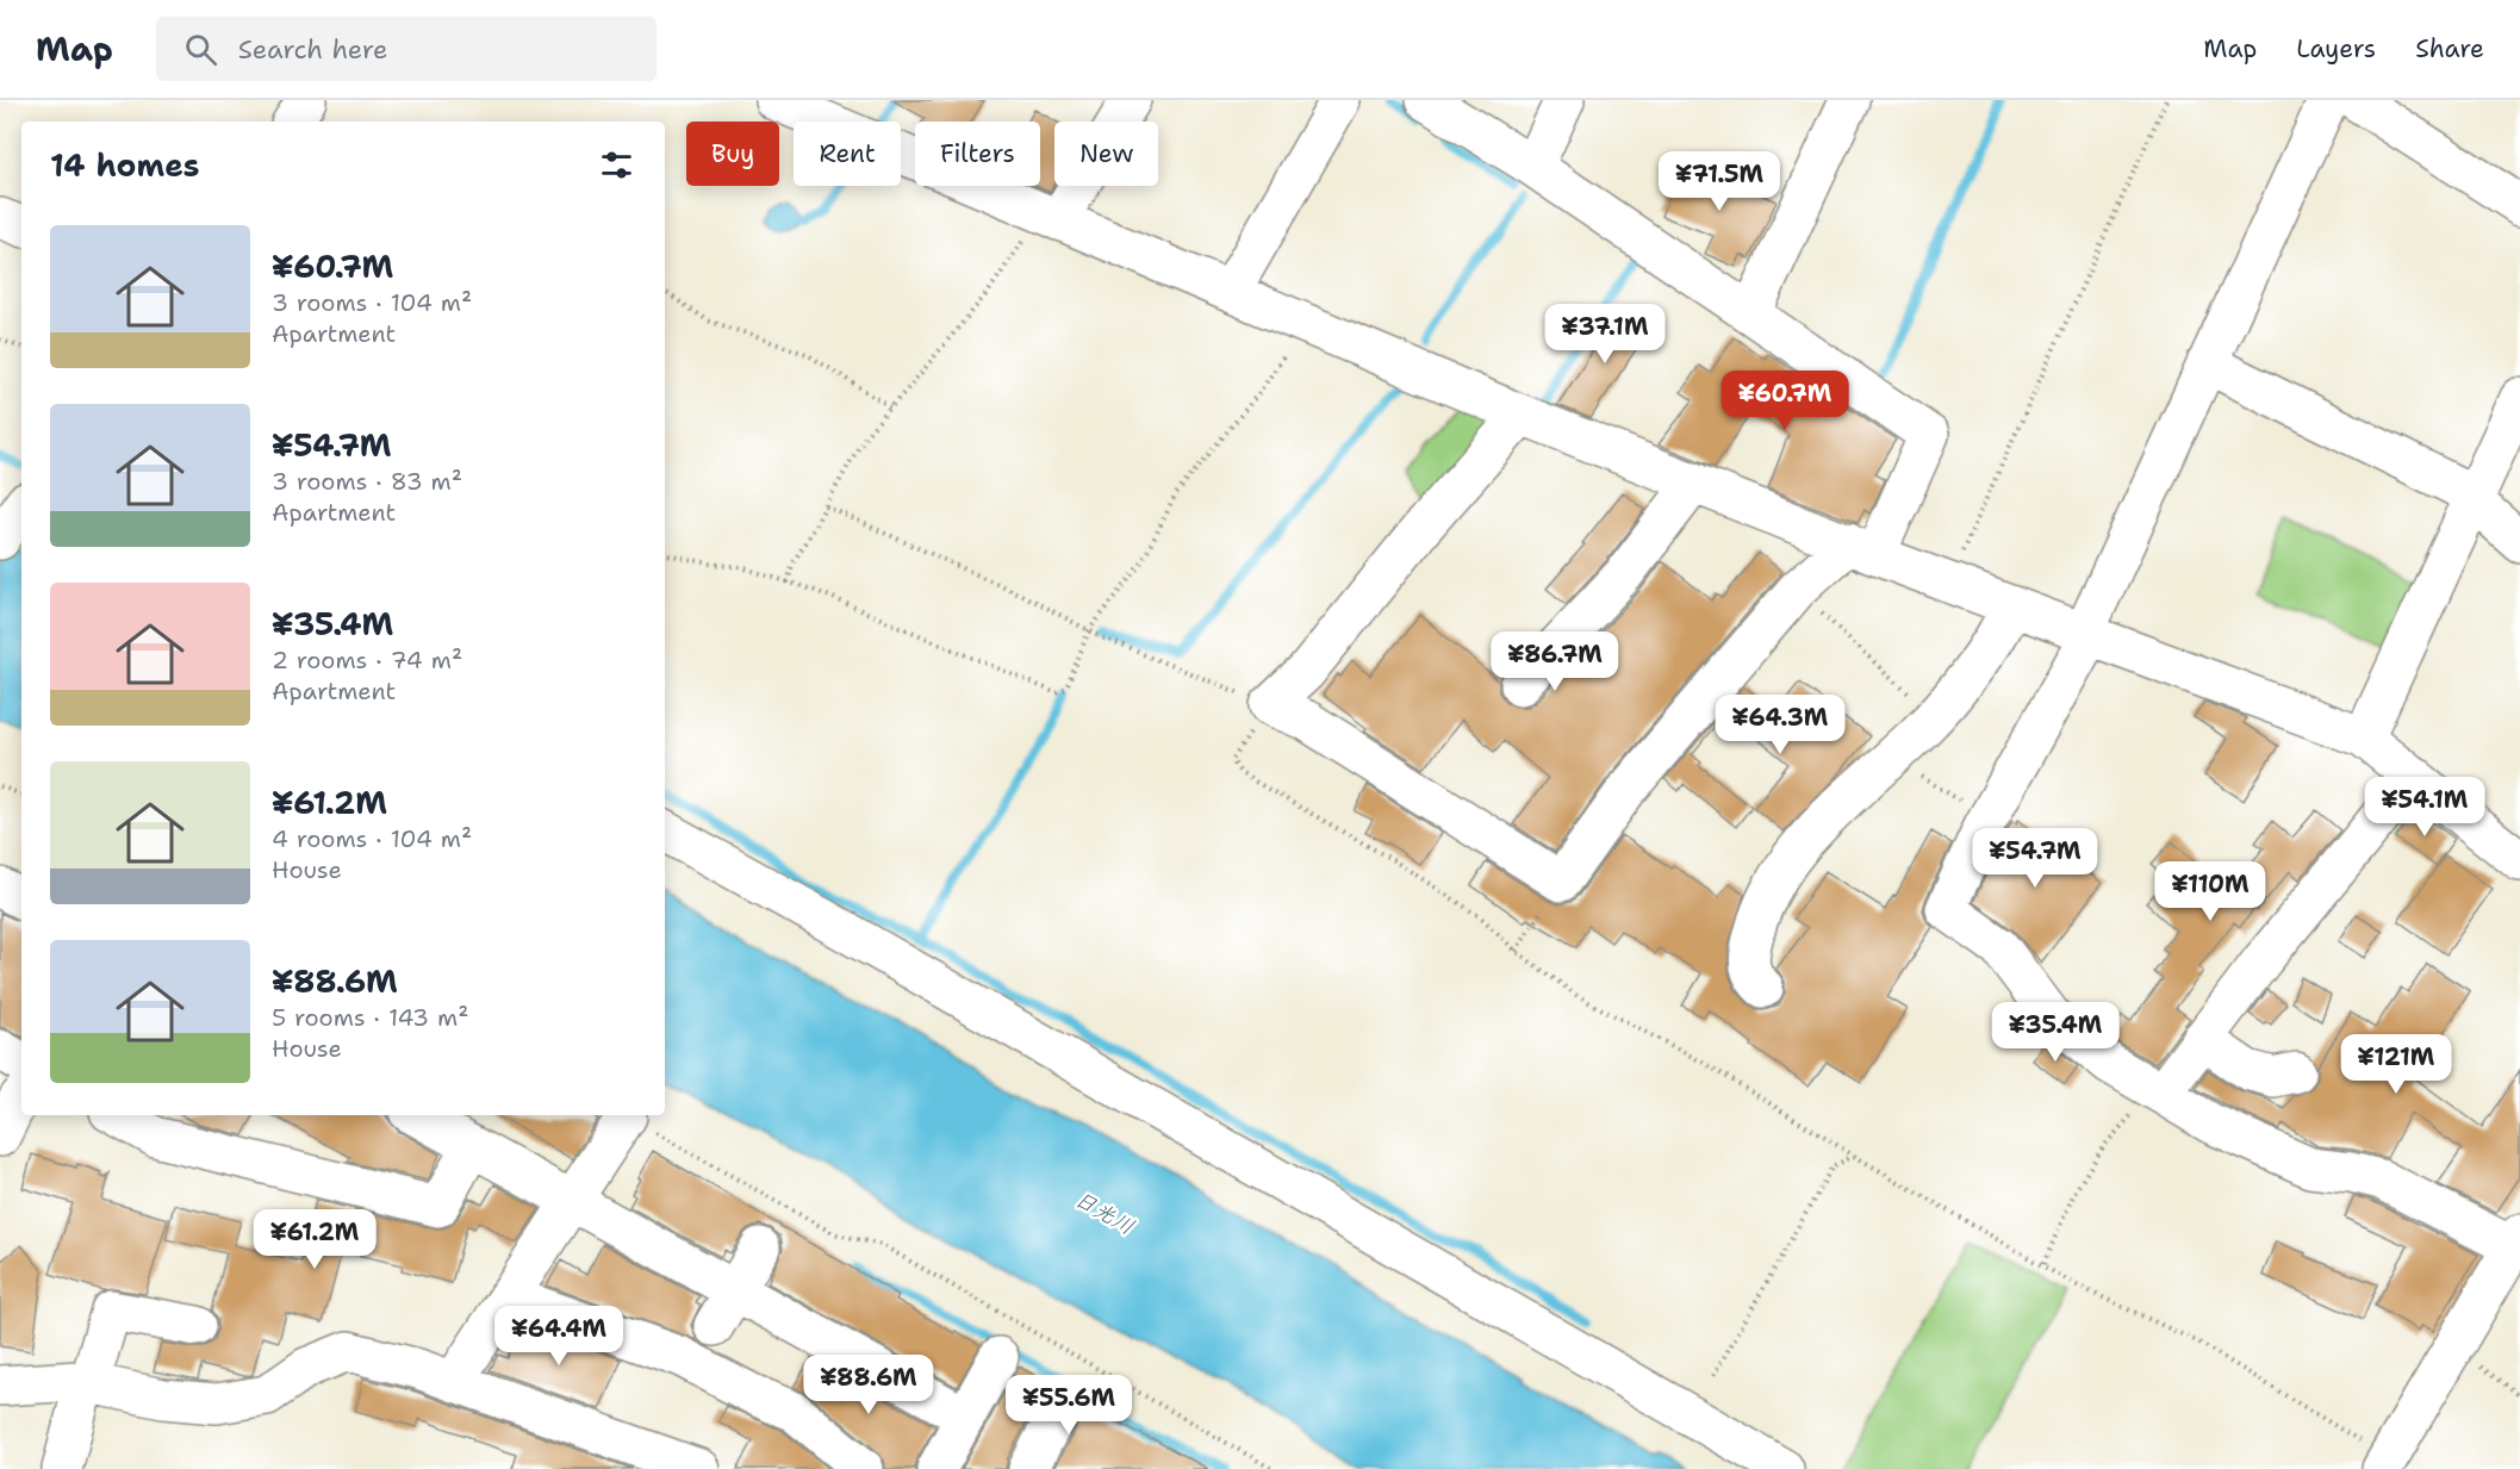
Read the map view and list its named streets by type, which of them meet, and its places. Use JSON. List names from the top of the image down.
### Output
{
  "water": ["日光川"],
  "page": {
    "header": "Map",
    "search": "Search here",
    "nav": ["Map", "Layers", "Share"],
    "chip": [
      "Buy",
      "Rent",
      "Filters",
      "New"
    ],
    "heading": "14 homes",
    "price": [
      "¥71.5M",
      "¥37.1M",
      "¥60.7M",
      "¥86.7M",
      "¥64.3M",
      "¥54.1M",
      "¥54.7M",
      "¥110M",
      "¥35.4M",
      "¥121M",
      "¥61.2M",
      "¥64.4M",
      "¥88.6M",
      "¥55.6M"
    ],
    "list": [
      {
        "name": "¥60.7M",
        "note": "3 rooms · 104 m² · Apartment"
      },
      {
        "name": "¥54.7M",
        "note": "3 rooms · 83 m² · Apartment"
      },
      {
        "name": "¥35.4M",
        "note": "2 rooms · 74 m² · Apartment"
      },
      {
        "name": "¥61.2M",
        "note": "4 rooms · 104 m² · House"
      },
      {
        "name": "¥88.6M",
        "note": "5 rooms · 143 m² · House"
      }
    ]
  }
}
